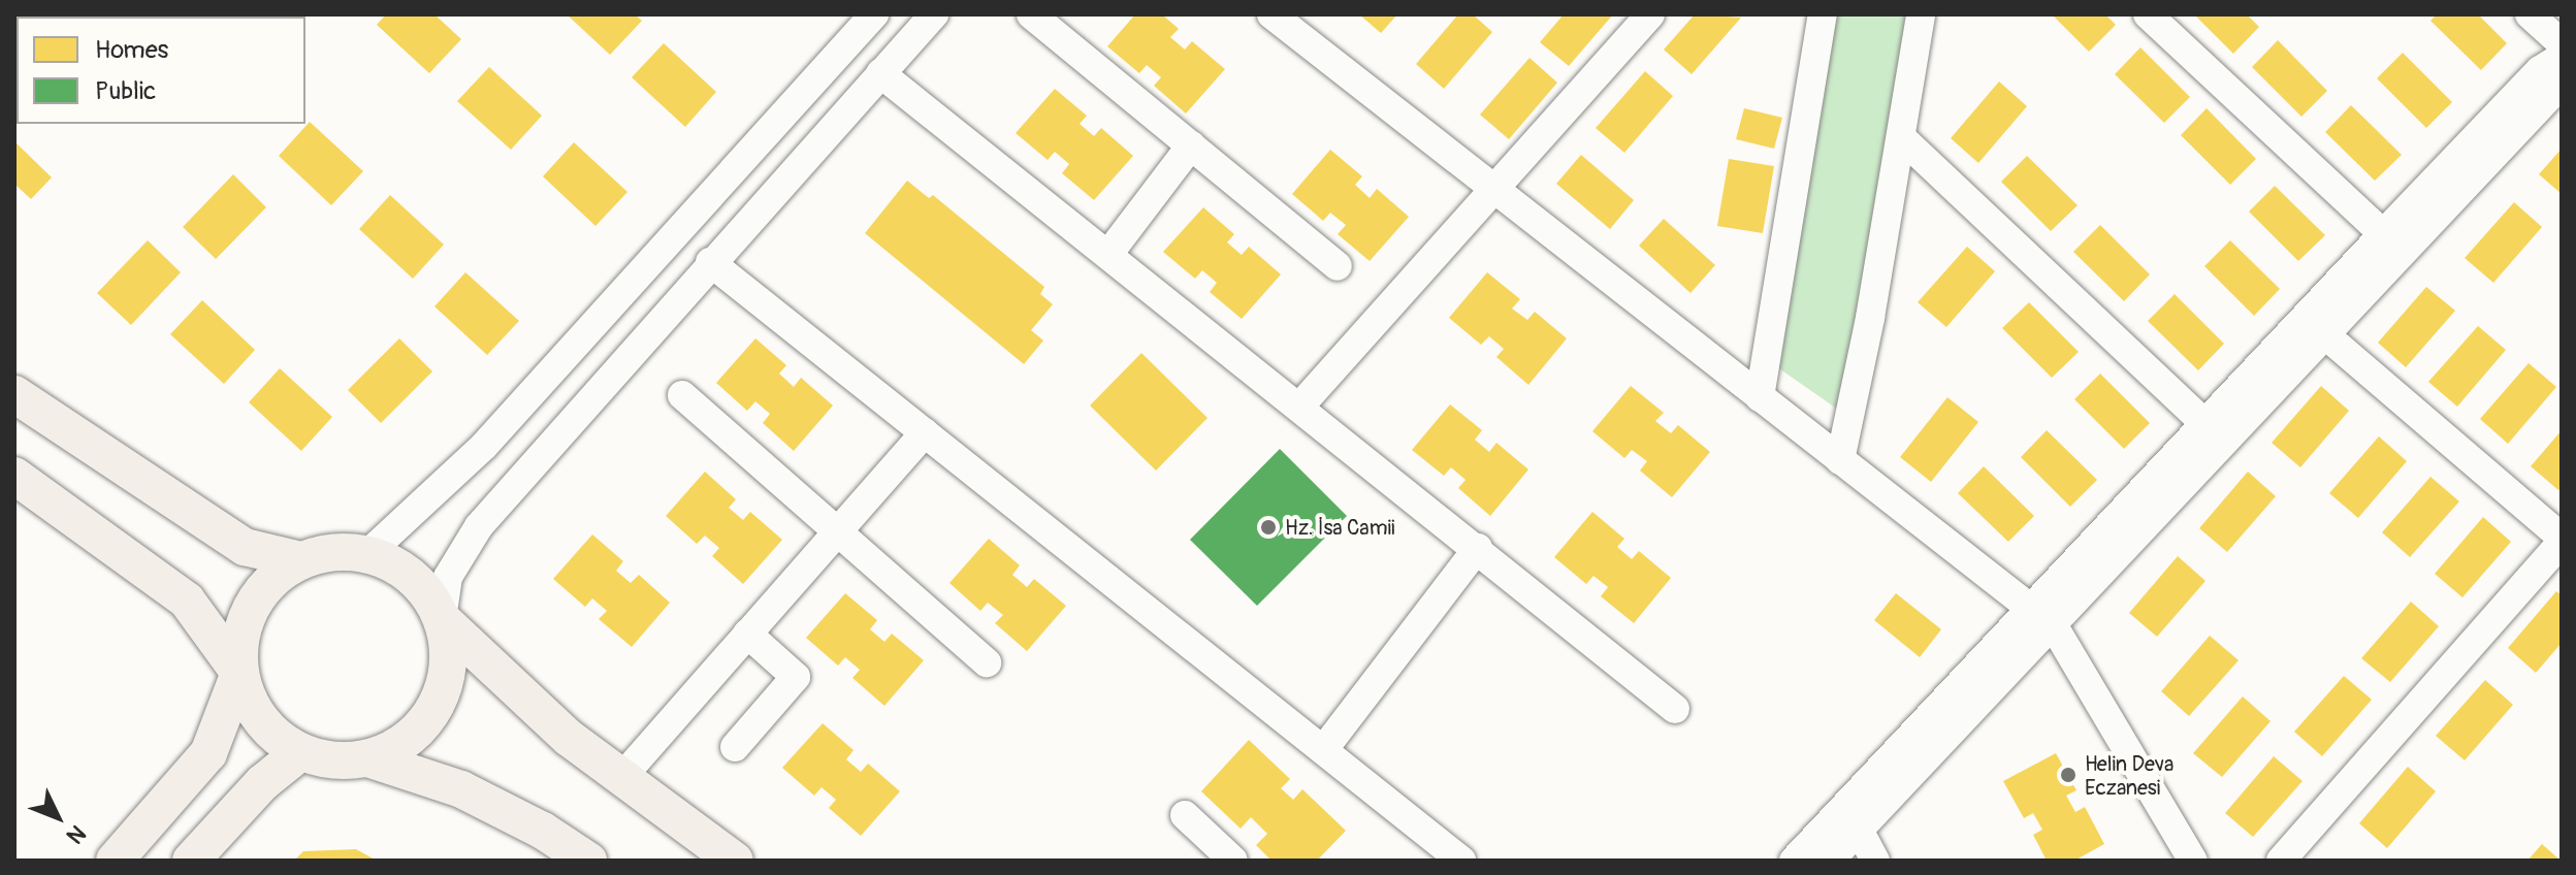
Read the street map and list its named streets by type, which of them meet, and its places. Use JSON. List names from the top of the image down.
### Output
{
  "places": ["Hz. İsa Camii", "Helin Deva Eczanesi"],
  "legend": ["Homes", "Public"],
  "north": "bottom right"
}
